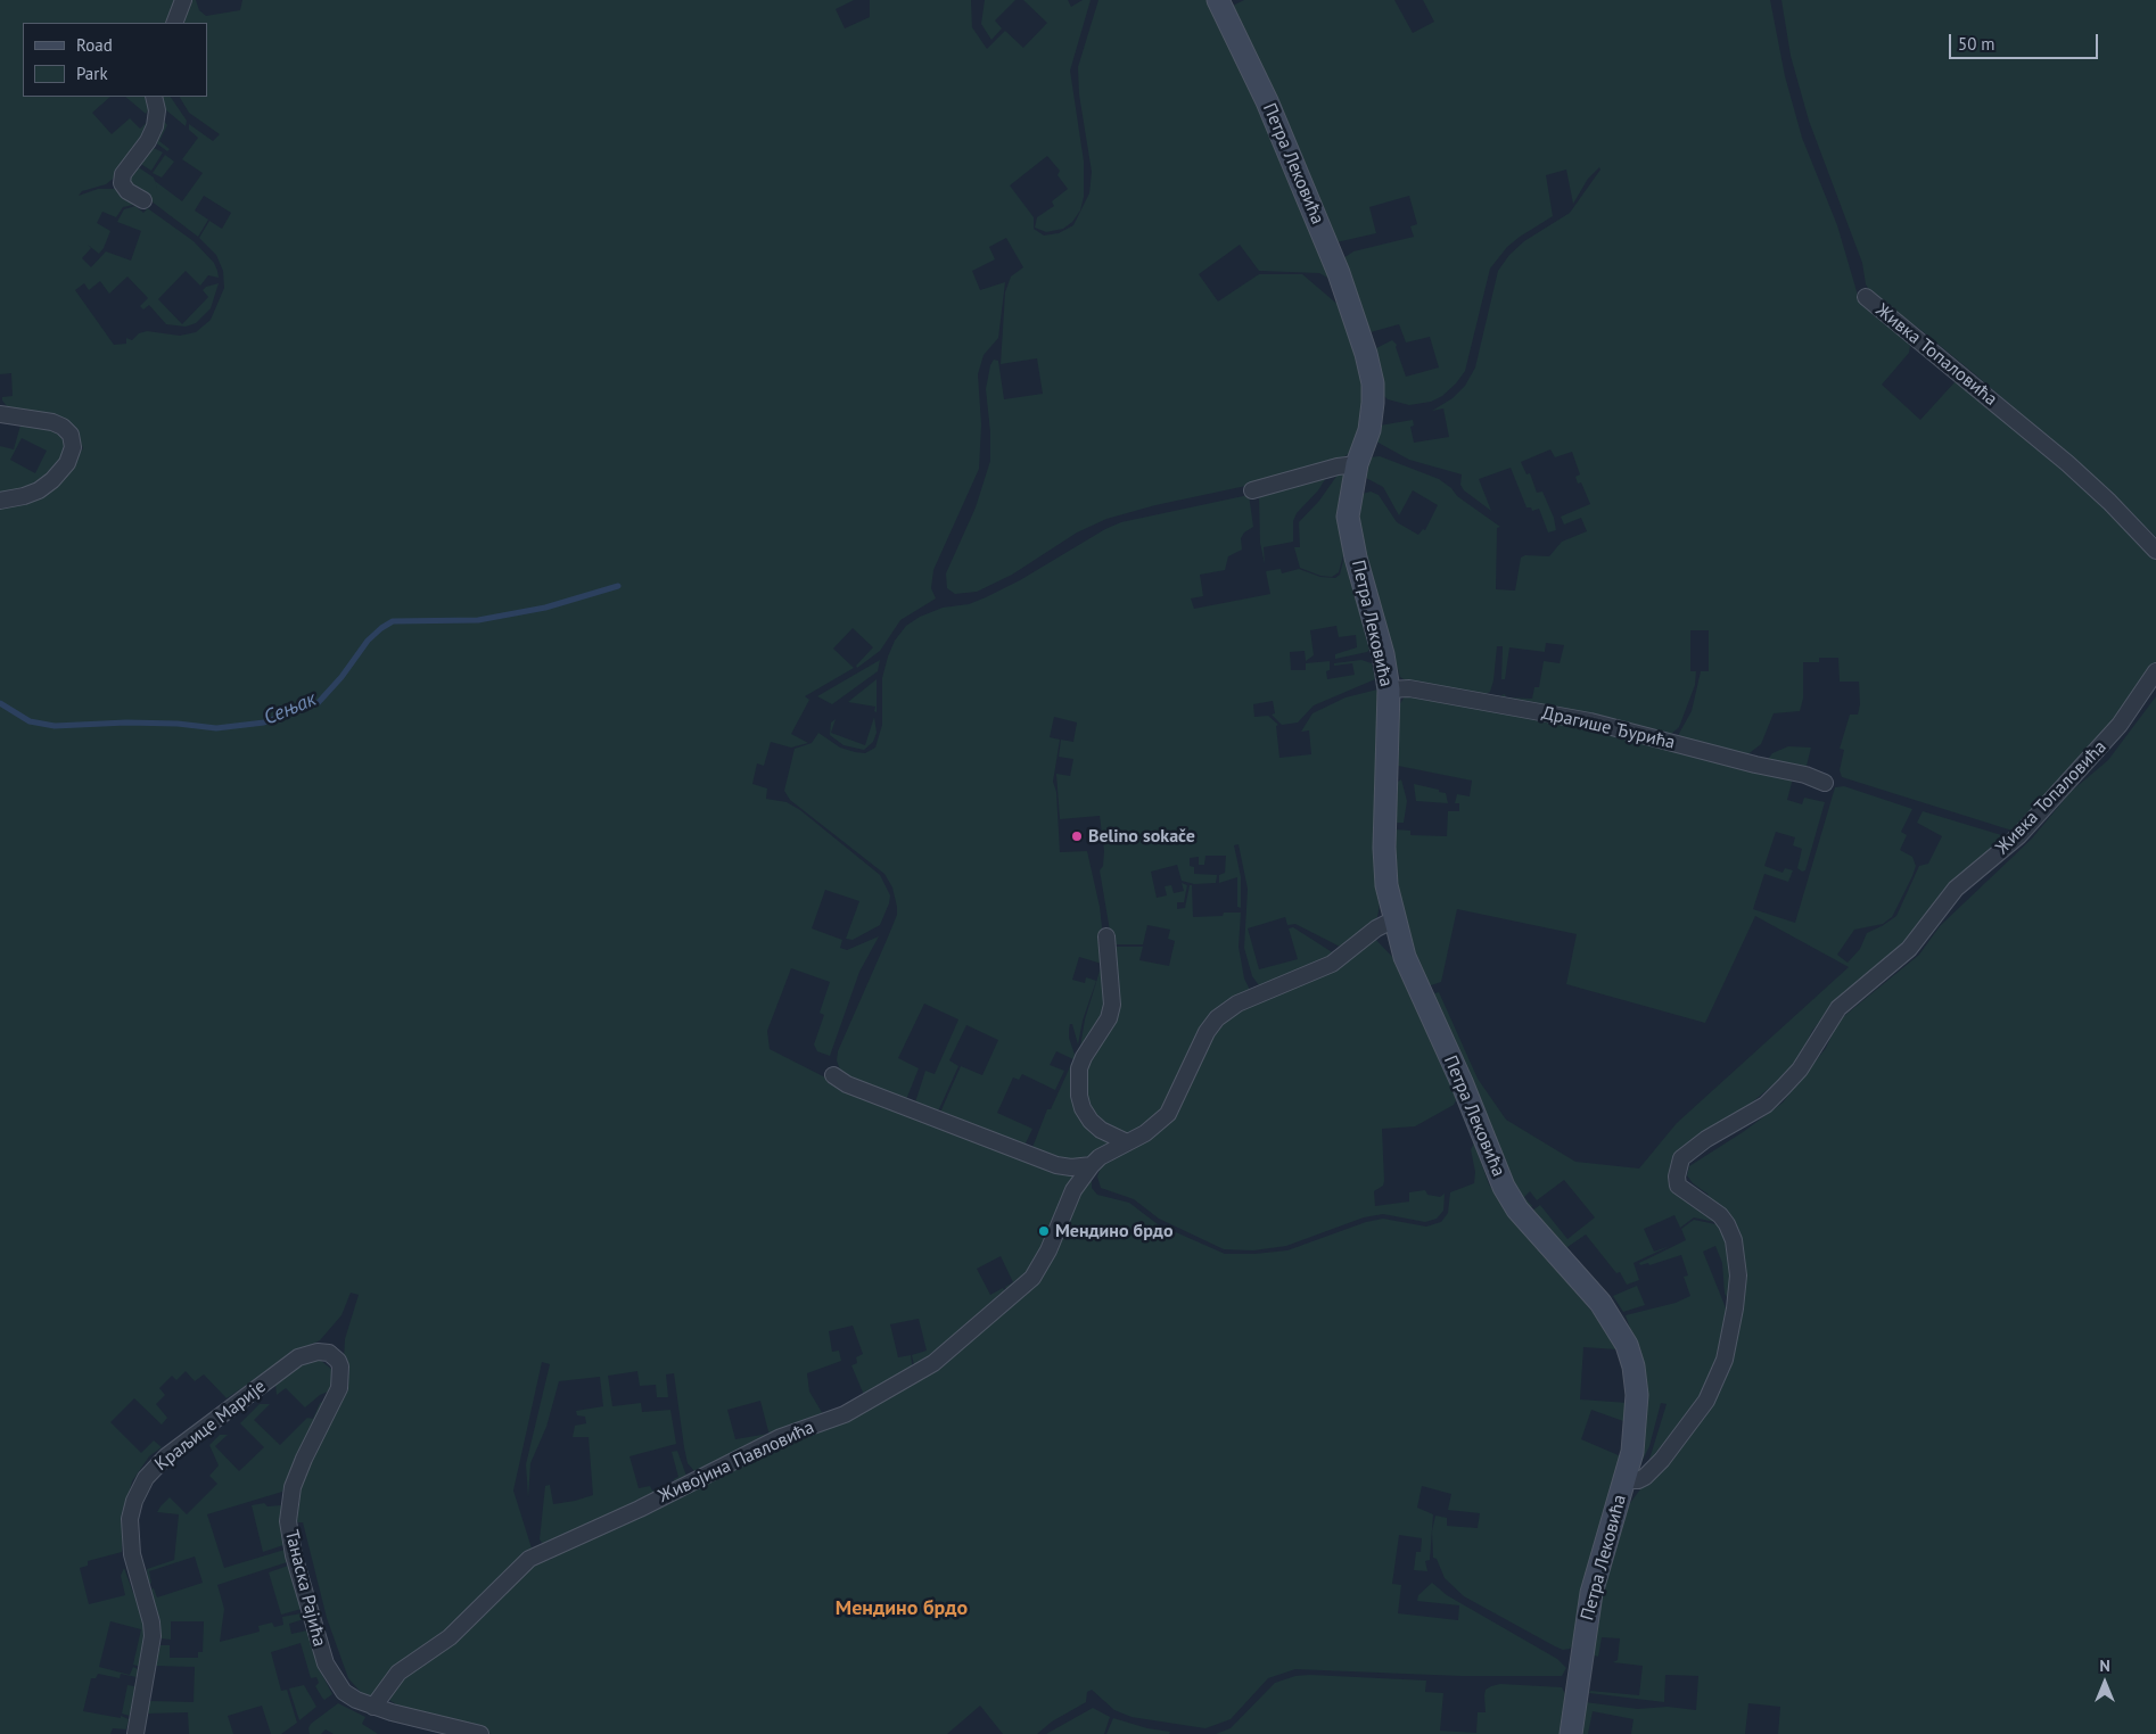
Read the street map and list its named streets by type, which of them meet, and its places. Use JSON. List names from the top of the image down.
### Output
{
  "streets": {
    "street": [
      "Петра Лековића",
      "Живка Топаловића",
      "Драгише Ђурића",
      "Краљице Марије",
      "Живојина Павловића",
      "Танаска Рајића"
    ]
  },
  "crossings": [
    ["Петра Лековића", "Живка Топаловића"],
    ["Петра Лековића", "Драгише Ђурића"],
    ["Петра Лековића", "Живојина Павловића"],
    ["Краљице Марије", "Танаска Рајића"],
    ["Живојина Павловића", "Танаска Рајића"]
  ],
  "districts": ["Мендино брдо"],
  "water": ["Сењак"],
  "places": ["Belino sokače", "Мендино брдо"],
  "legend": ["Road", "Park"],
  "scale_bar": "50 m",
  "north": "top"
}
